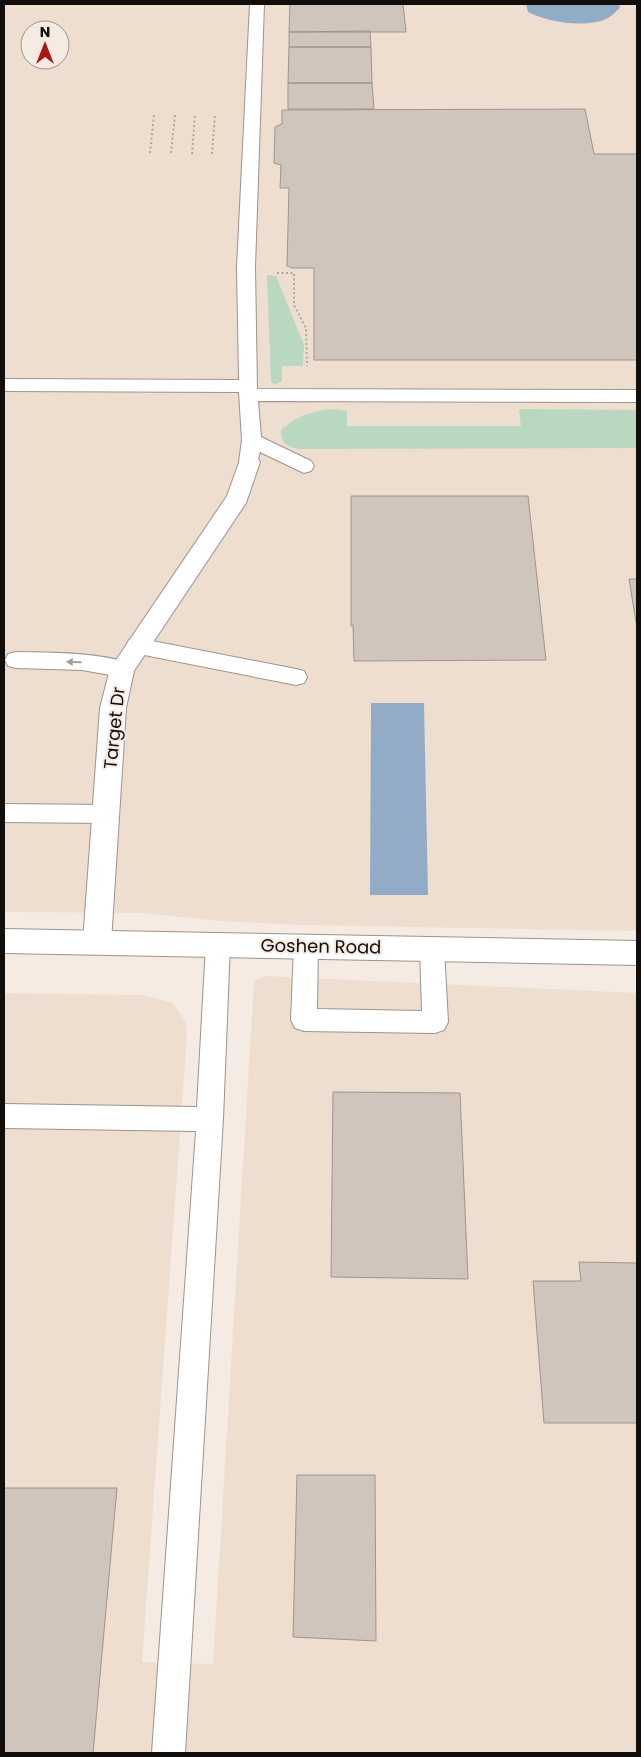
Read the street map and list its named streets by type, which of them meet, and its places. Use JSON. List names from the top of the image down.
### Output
{
  "streets": {
    "street": ["Target Dr", "Goshen Road"]
  },
  "crossings": [
    ["Target Dr", "Goshen Road"]
  ],
  "north": "top"
}
